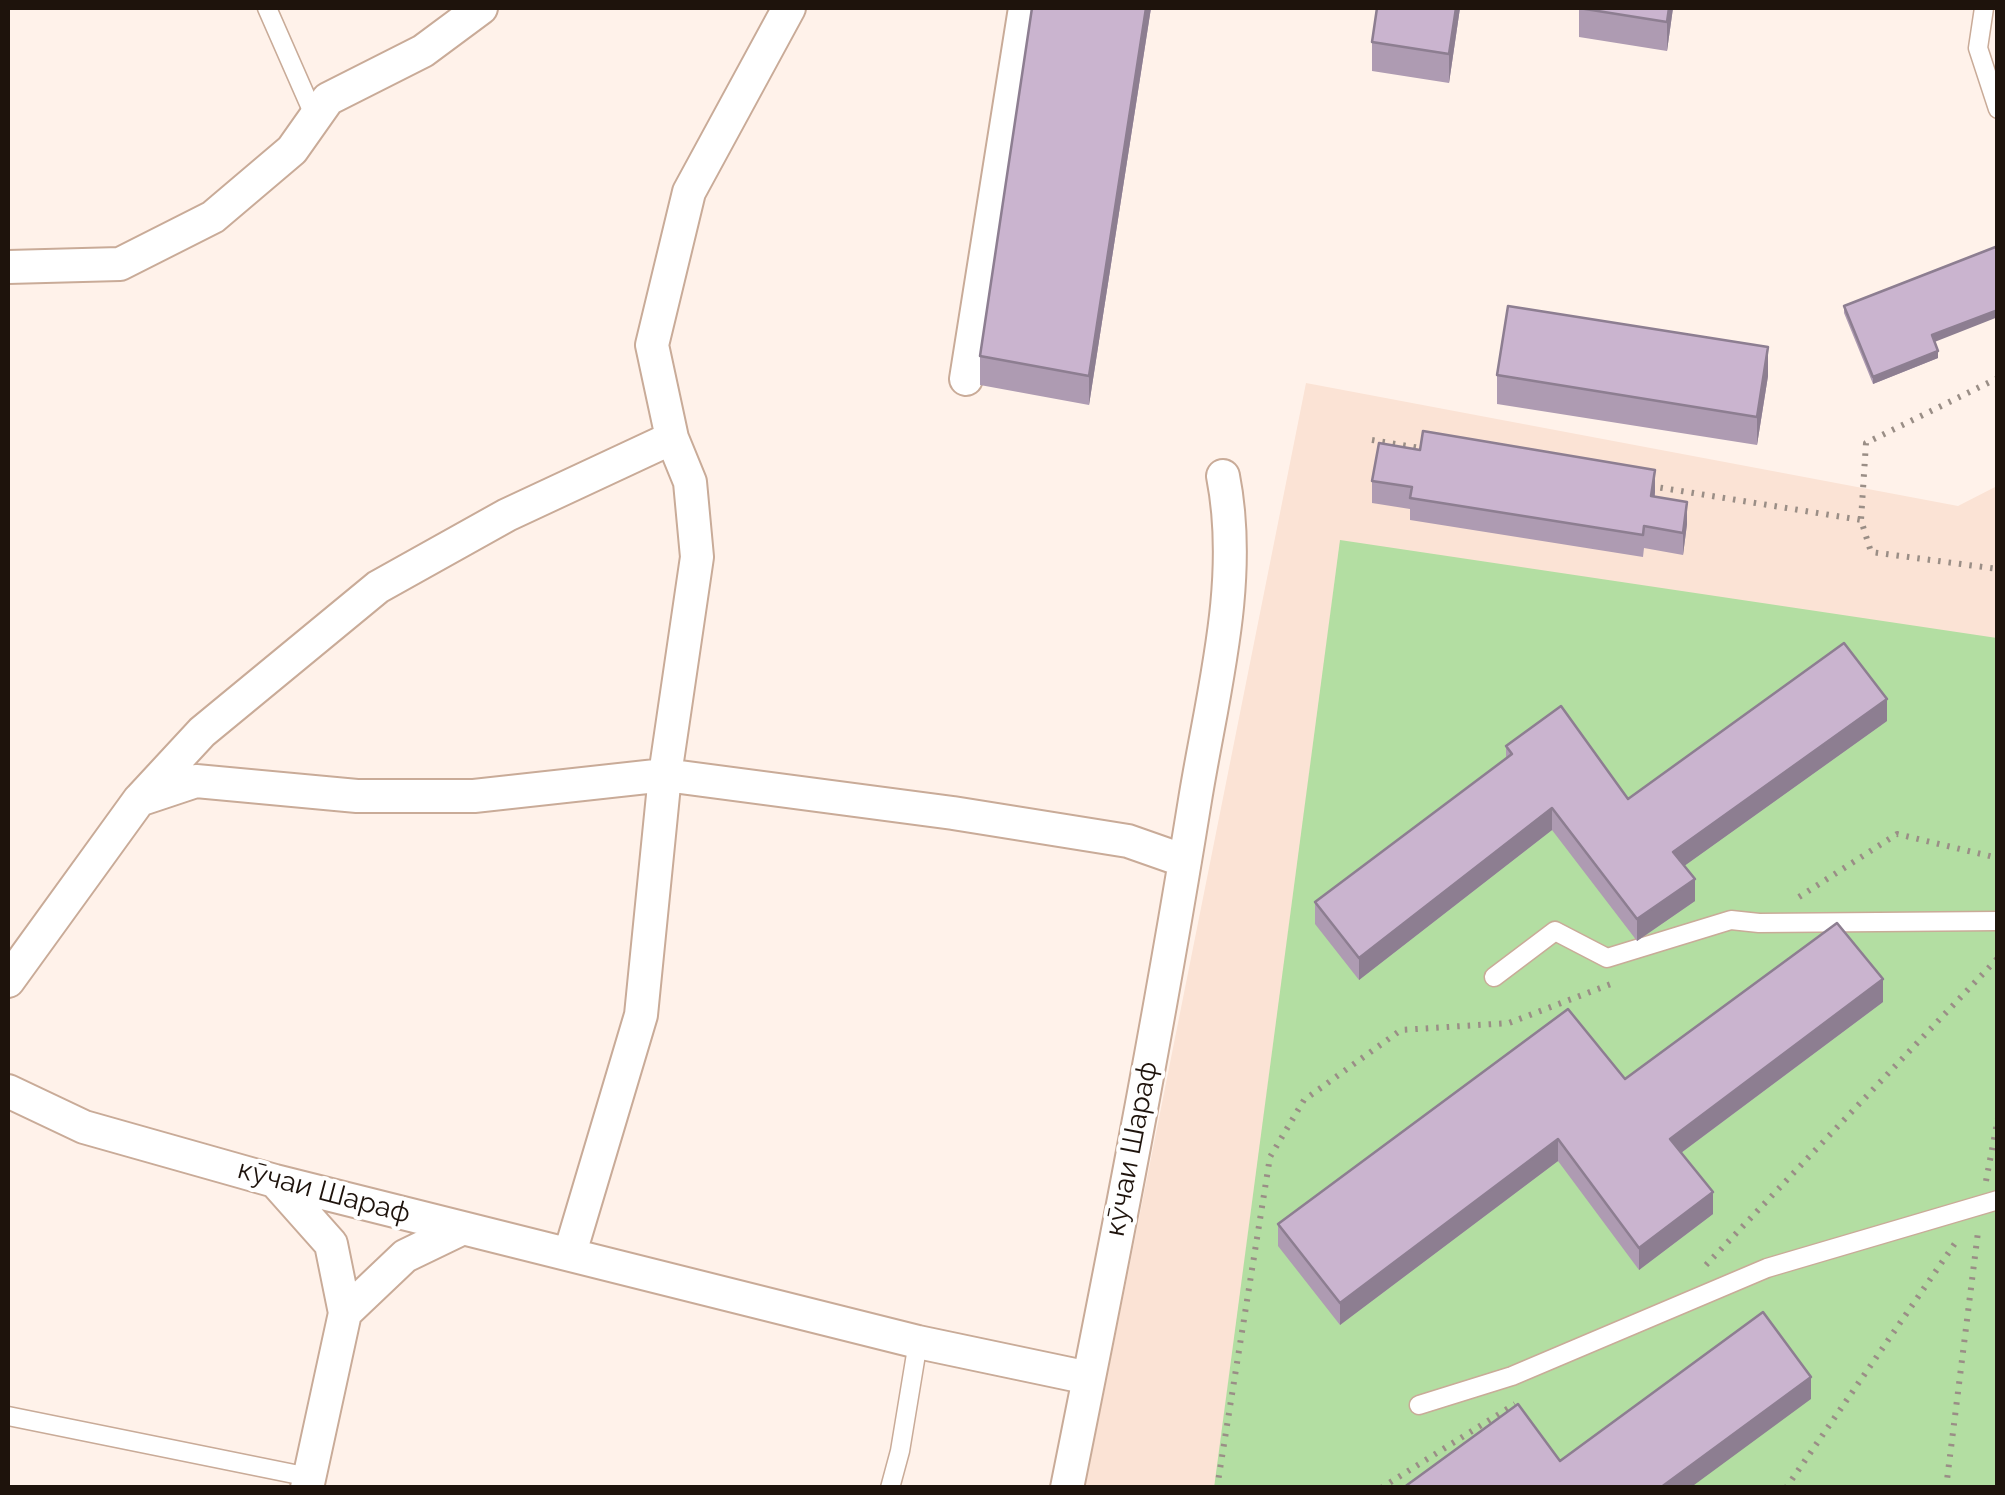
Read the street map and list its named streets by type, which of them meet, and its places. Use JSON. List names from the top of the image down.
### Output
{
  "streets": {
    "street": ["кӯчаи Шараф"]
  }
}
